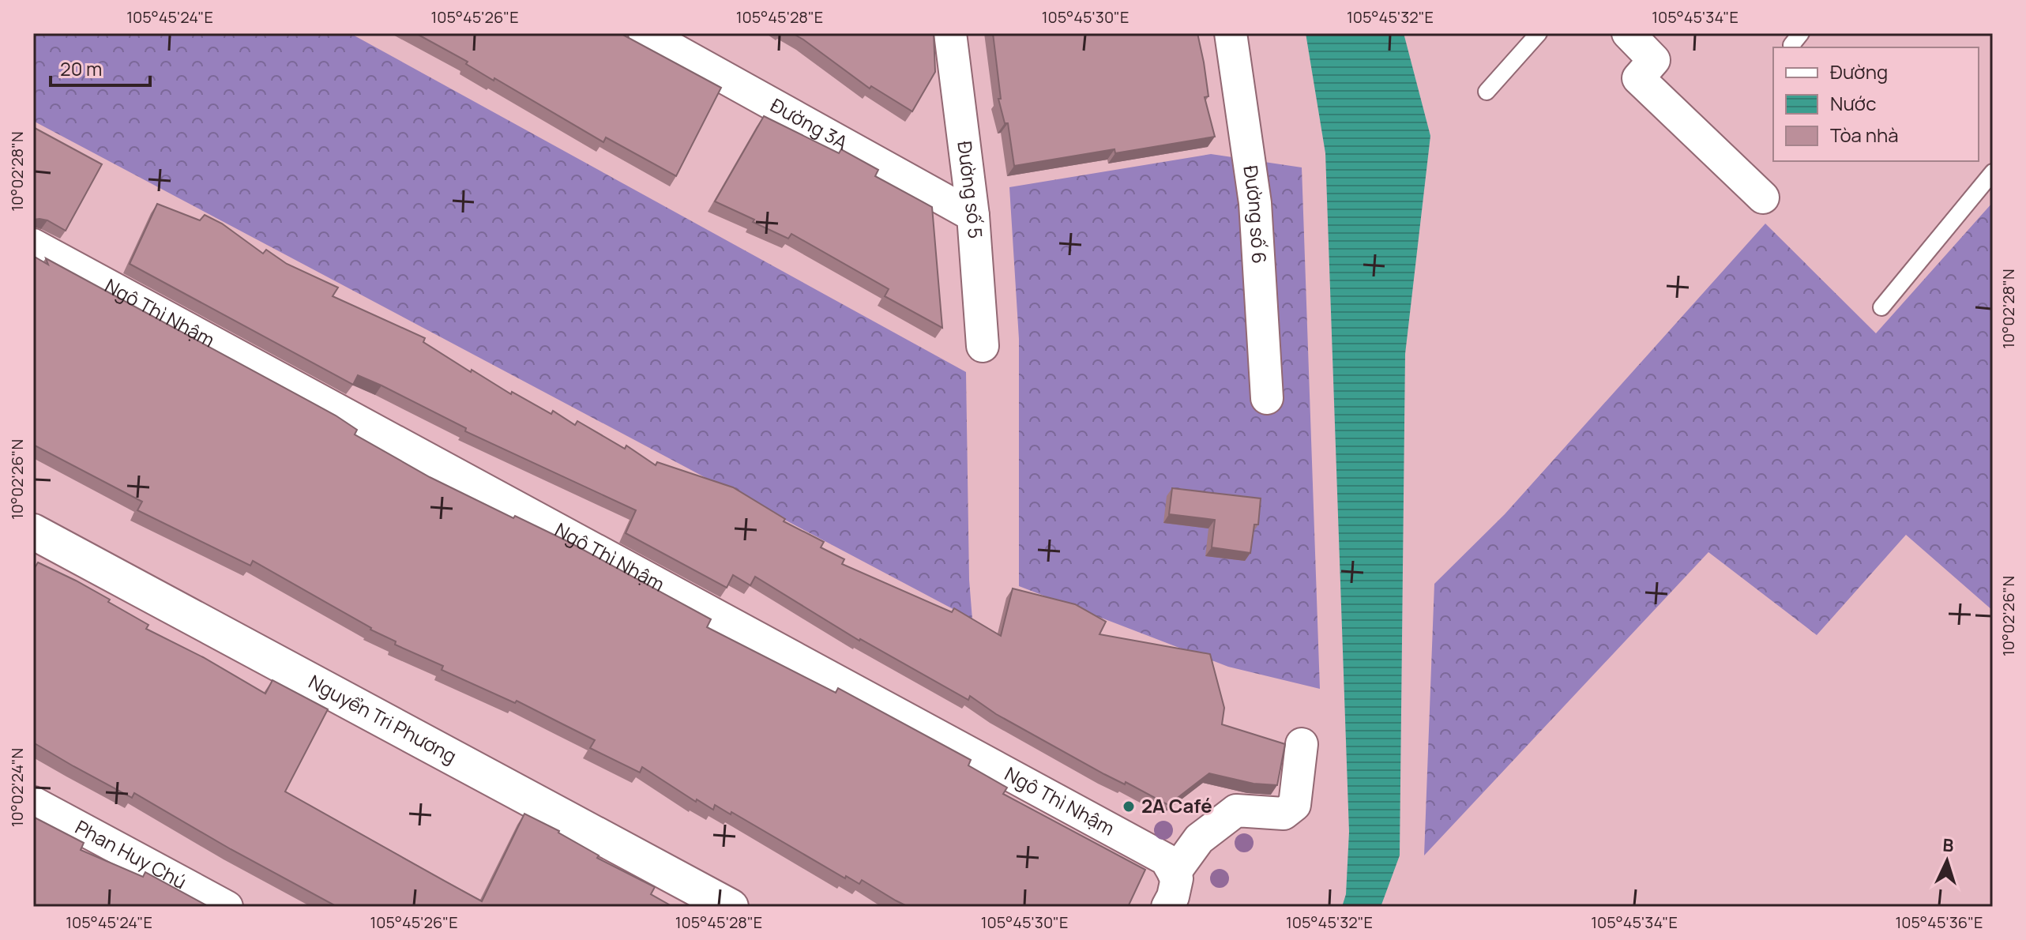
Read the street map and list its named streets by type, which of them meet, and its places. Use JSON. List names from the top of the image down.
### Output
{
  "streets": {
    "street": [
      "Đường 3A",
      "Đường số 5",
      "Đường số 6",
      "Ngô Thì Nhậm",
      "Nguyển Tri Phương",
      "Phan Huy Chú"
    ]
  },
  "crossings": [
    ["Đường 3A", "Đường số 5"]
  ],
  "places": ["2A Café"],
  "legend": ["Đường", "Nước", "Tòa nhà"],
  "scale_bar": "20 m",
  "north": "top",
  "coordinates": [
    "105°45'24\"E",
    "105°45'26\"E",
    "105°45'28\"E",
    "105°45'30\"E",
    "105°45'32\"E",
    "105°45'34\"E",
    "10°02'28\"N",
    "10°02'26\"N",
    "10°02'24\"N",
    "105°45'36\"E"
  ]
}
